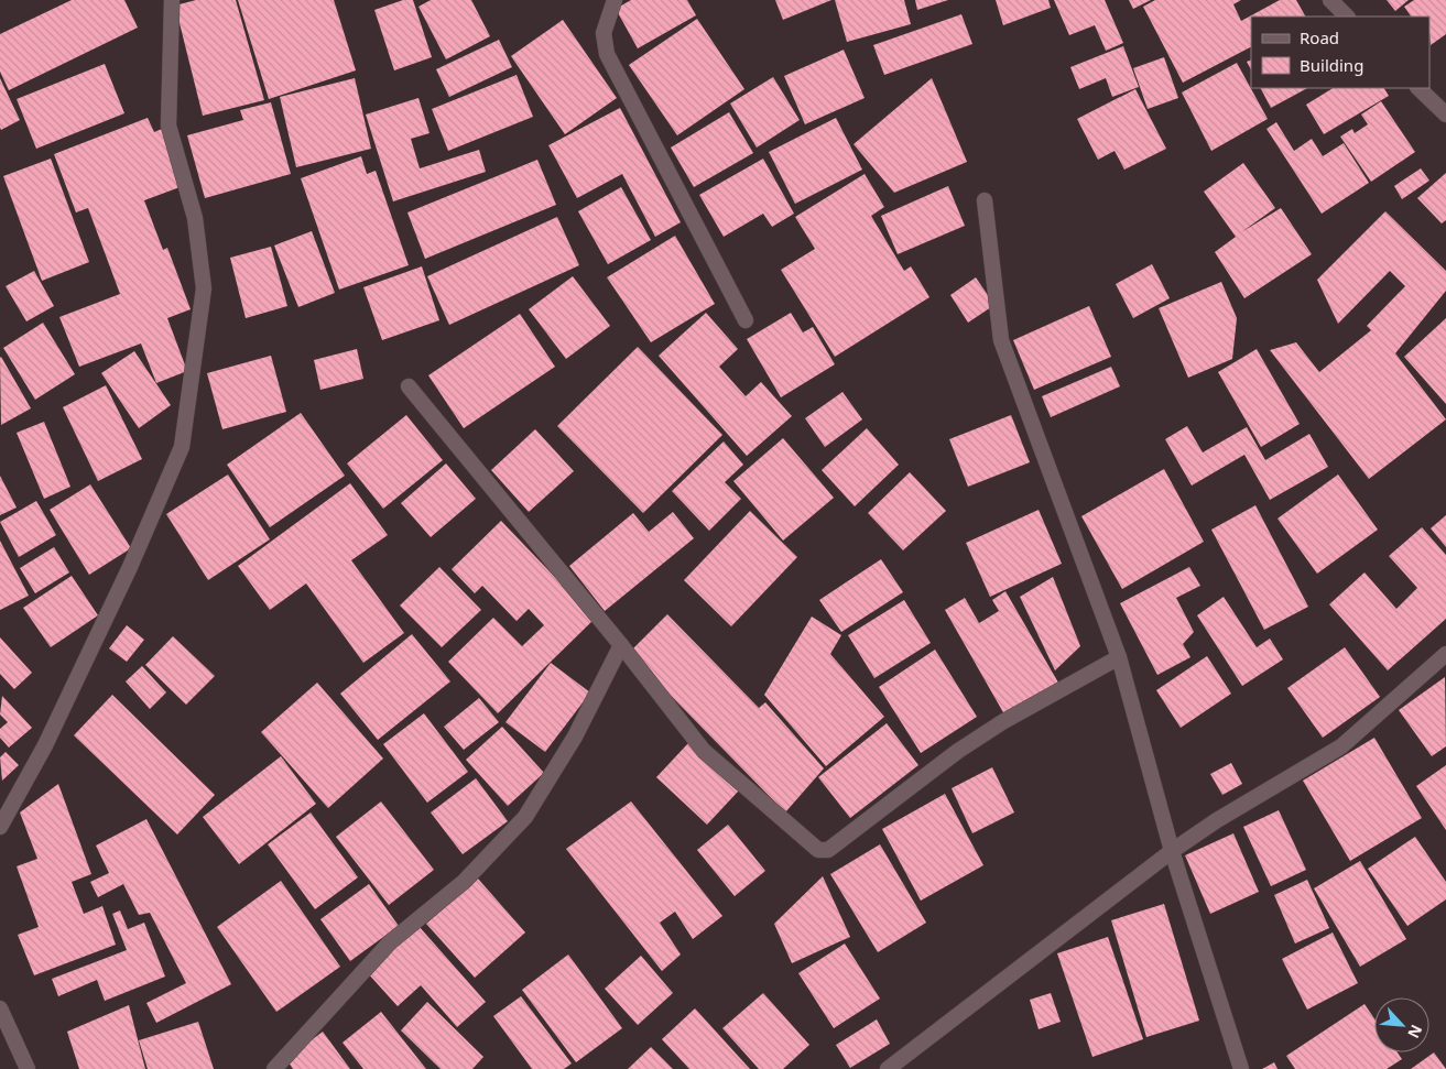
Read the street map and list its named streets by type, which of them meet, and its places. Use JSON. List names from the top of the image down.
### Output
{
  "legend": ["Road", "Building"],
  "north": "bottom right"
}
